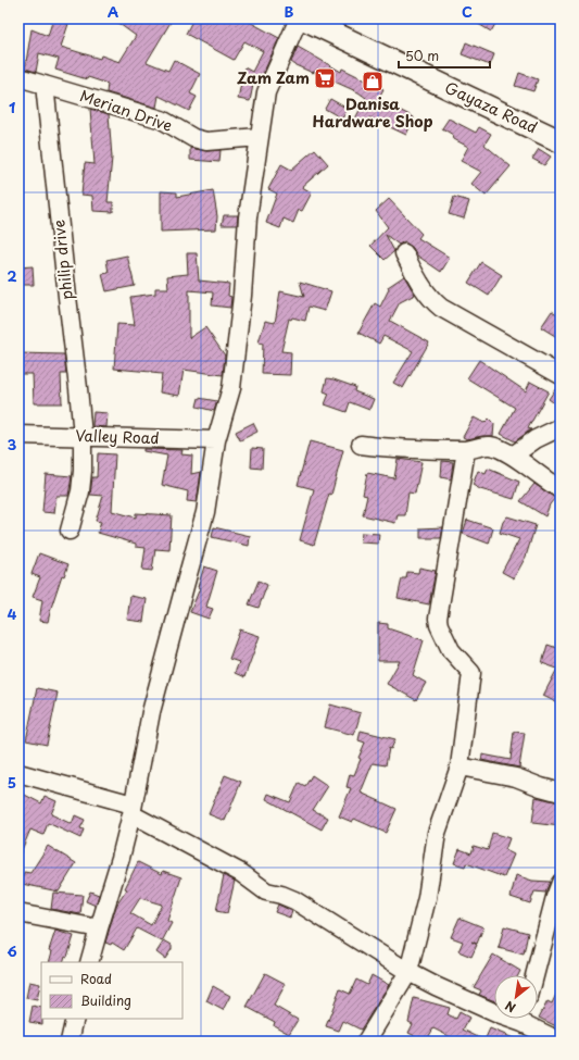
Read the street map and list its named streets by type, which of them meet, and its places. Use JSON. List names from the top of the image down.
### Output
{
  "streets": {
    "main road": ["Gayaza Road"],
    "street": ["Merian Drive", "philip drive", "Valley Road"]
  },
  "crossings": [
    ["Merian Drive", "philip drive"],
    ["philip drive", "Valley Road"]
  ],
  "places": {
    "supermarket": ["Zam Zam"],
    "shop": ["Danisa Hardware Shop"]
  },
  "legend": ["Road", "Building"],
  "scale_bar": "50 m",
  "north": "bottom left",
  "grid": {
    "columns": ["A", "B", "C"],
    "rows": [
      "1",
      "2",
      "3",
      "4",
      "5",
      "6"
    ]
  }
}
